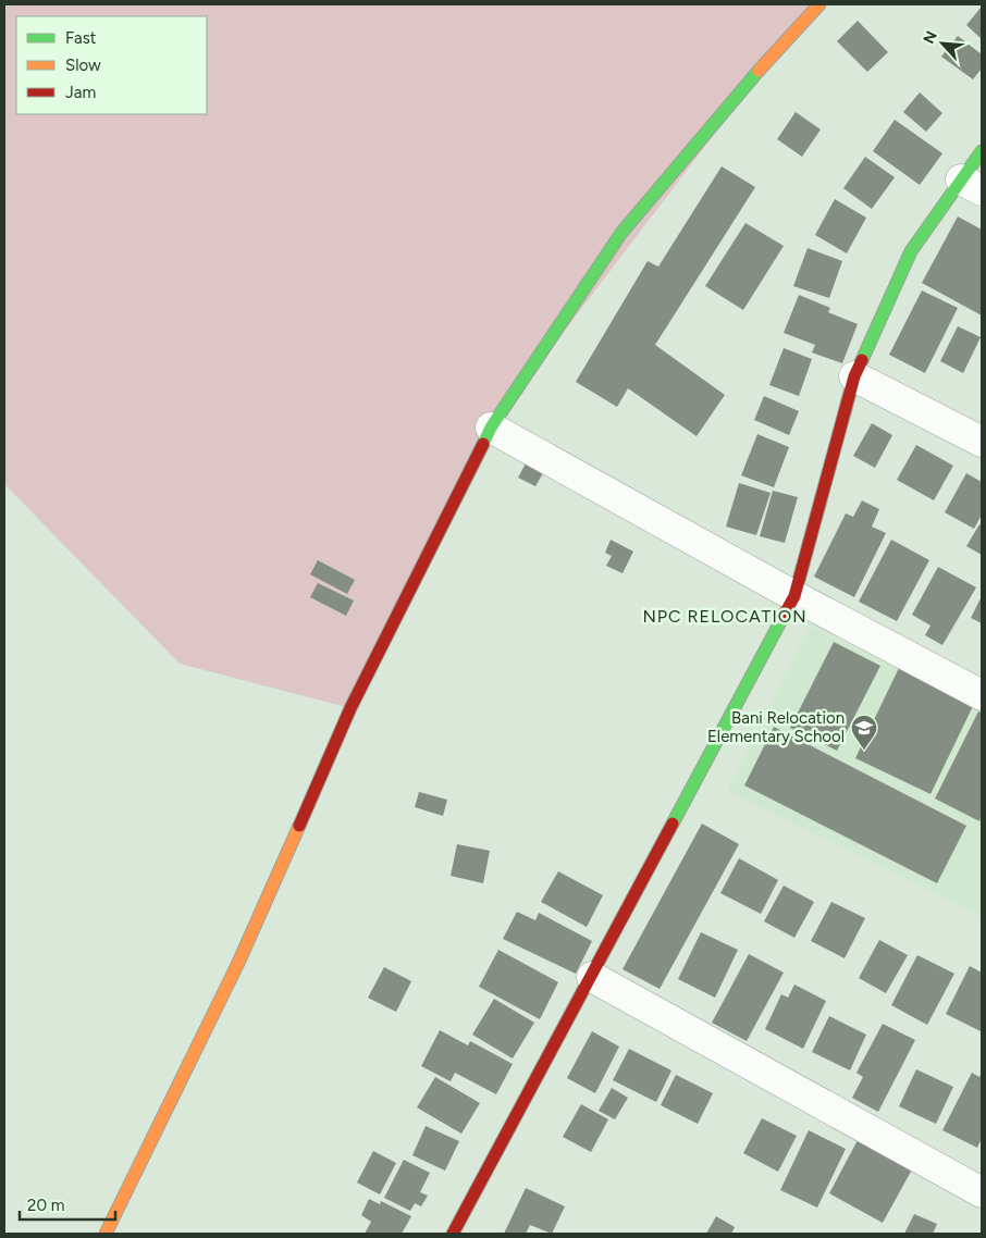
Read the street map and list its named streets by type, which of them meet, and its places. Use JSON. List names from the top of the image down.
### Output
{
  "districts": ["NPC RELOCATION"],
  "places": {
    "school or university": ["Bani Relocation Elementary School"]
  },
  "legend": ["Fast", "Slow", "Jam"],
  "scale_bar": "20 m",
  "north": "top left"
}
